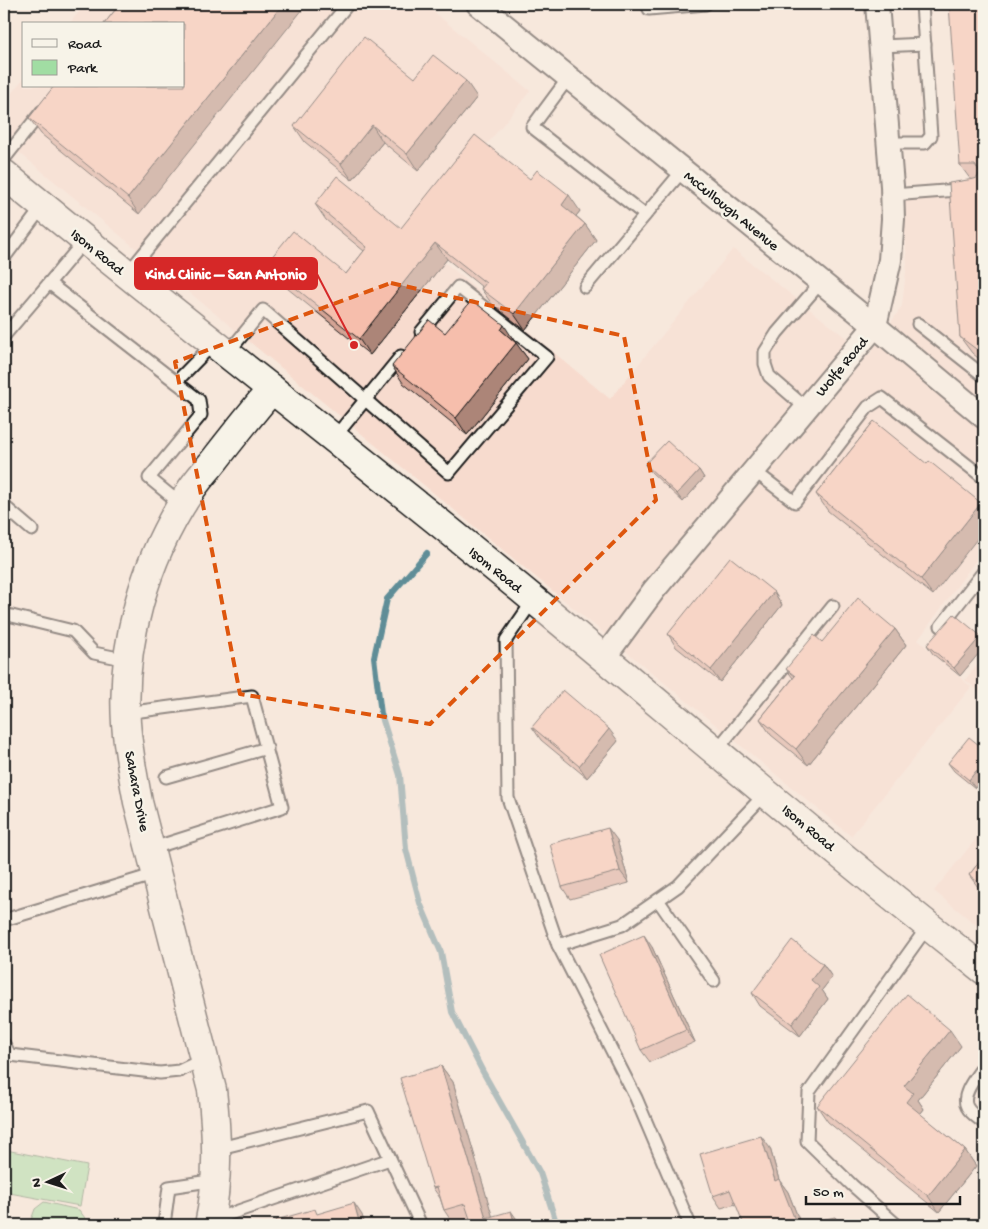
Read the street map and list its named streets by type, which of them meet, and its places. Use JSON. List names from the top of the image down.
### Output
{
  "streets": {
    "street": [
      "McCullough Avenue",
      "Isom Road",
      "Wolfe Road",
      "Sahara Drive"
    ]
  },
  "crossings": [
    ["McCullough Avenue", "Wolfe Road"],
    ["Isom Road", "Wolfe Road"],
    ["Isom Road", "Sahara Drive"]
  ],
  "places": ["Kind Clinic – San Antonio"],
  "legend": ["Road", "Park"],
  "scale_bar": "50 m",
  "north": "left"
}
